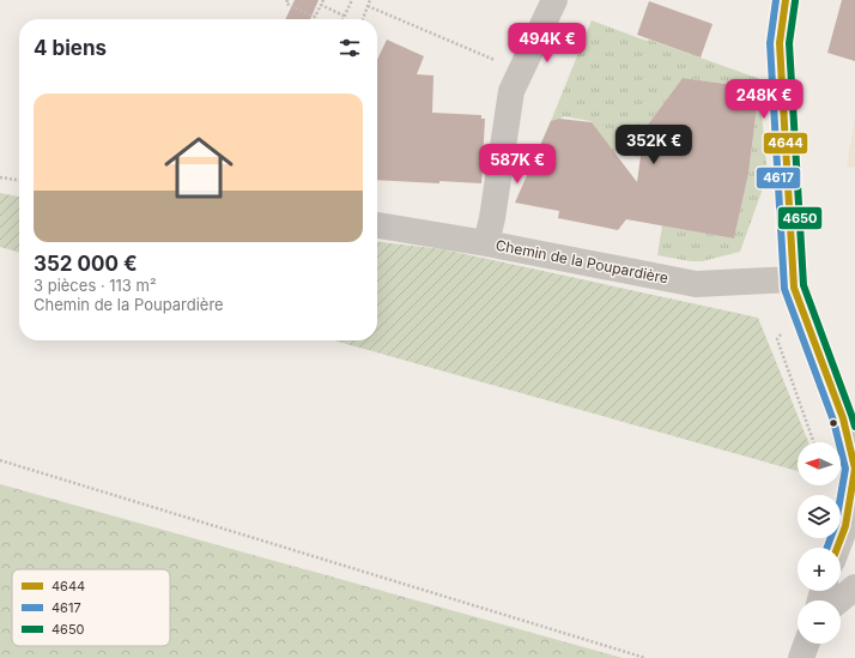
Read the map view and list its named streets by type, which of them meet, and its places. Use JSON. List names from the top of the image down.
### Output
{
  "streets": {
    "street": ["Chemin de la Poupardière"]
  },
  "lines": ["transit line 4644", "transit line 4617", "transit line 4650"],
  "legend": ["4644", "4617", "4650"],
  "north": "left",
  "page": {
    "heading": "4 biens",
    "price": [
      "494K €",
      "248K €",
      "352K €",
      "587K €"
    ],
    "list": [
      {
        "name": "352 000 €",
        "note": "3 pièces · 113 m² · Chemin de la Poupardière"
      }
    ],
    "map_buttons": ["+", "−"]
  }
}
